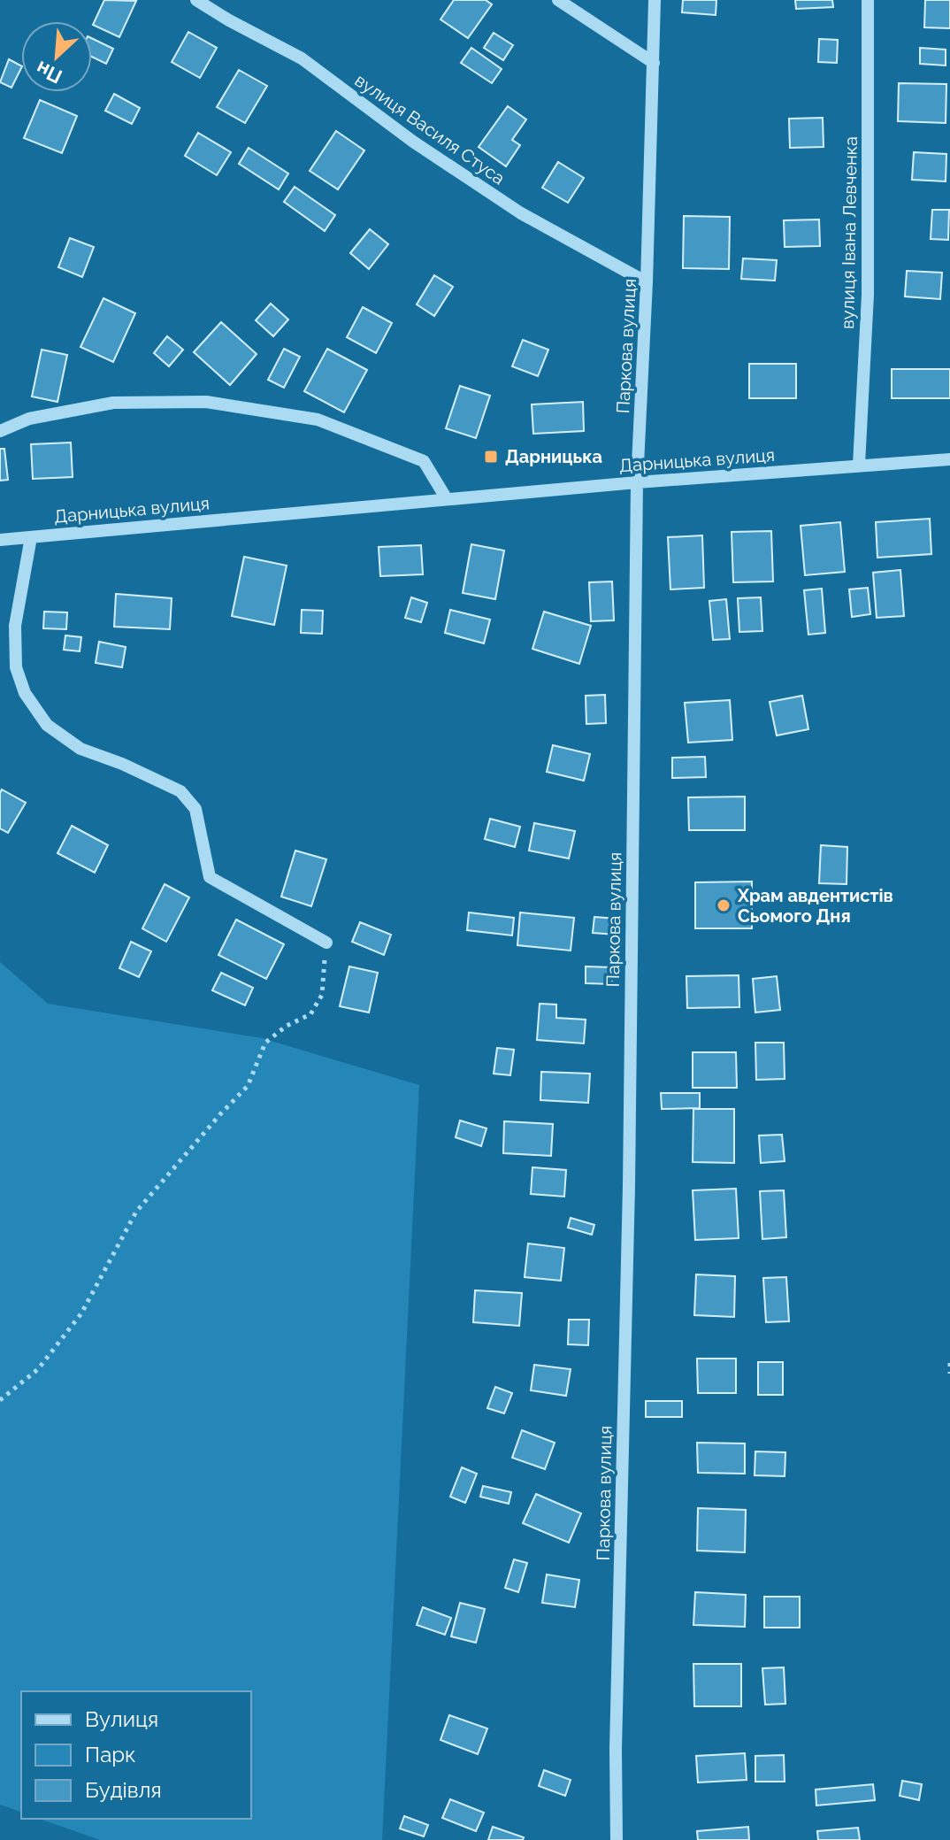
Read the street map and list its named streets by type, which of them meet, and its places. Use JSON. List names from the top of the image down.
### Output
{
  "streets": {
    "street": [
      "вулиця Василя Стуса",
      "вулиця Івана Левченка",
      "Паркова вулиця",
      "Дарницька вулиця"
    ]
  },
  "crossings": [
    ["вулиця Василя Стуса", "Паркова вулиця"],
    ["вулиця Івана Левченка", "Дарницька вулиця"],
    ["Паркова вулиця", "Дарницька вулиця"]
  ],
  "places": {
    "transit": ["Дарницька"],
    "other": ["Храм авдентистів Сьомого Дня"]
  },
  "legend": ["Вулиця", "Парк", "Будівля"],
  "north": "bottom left"
}
